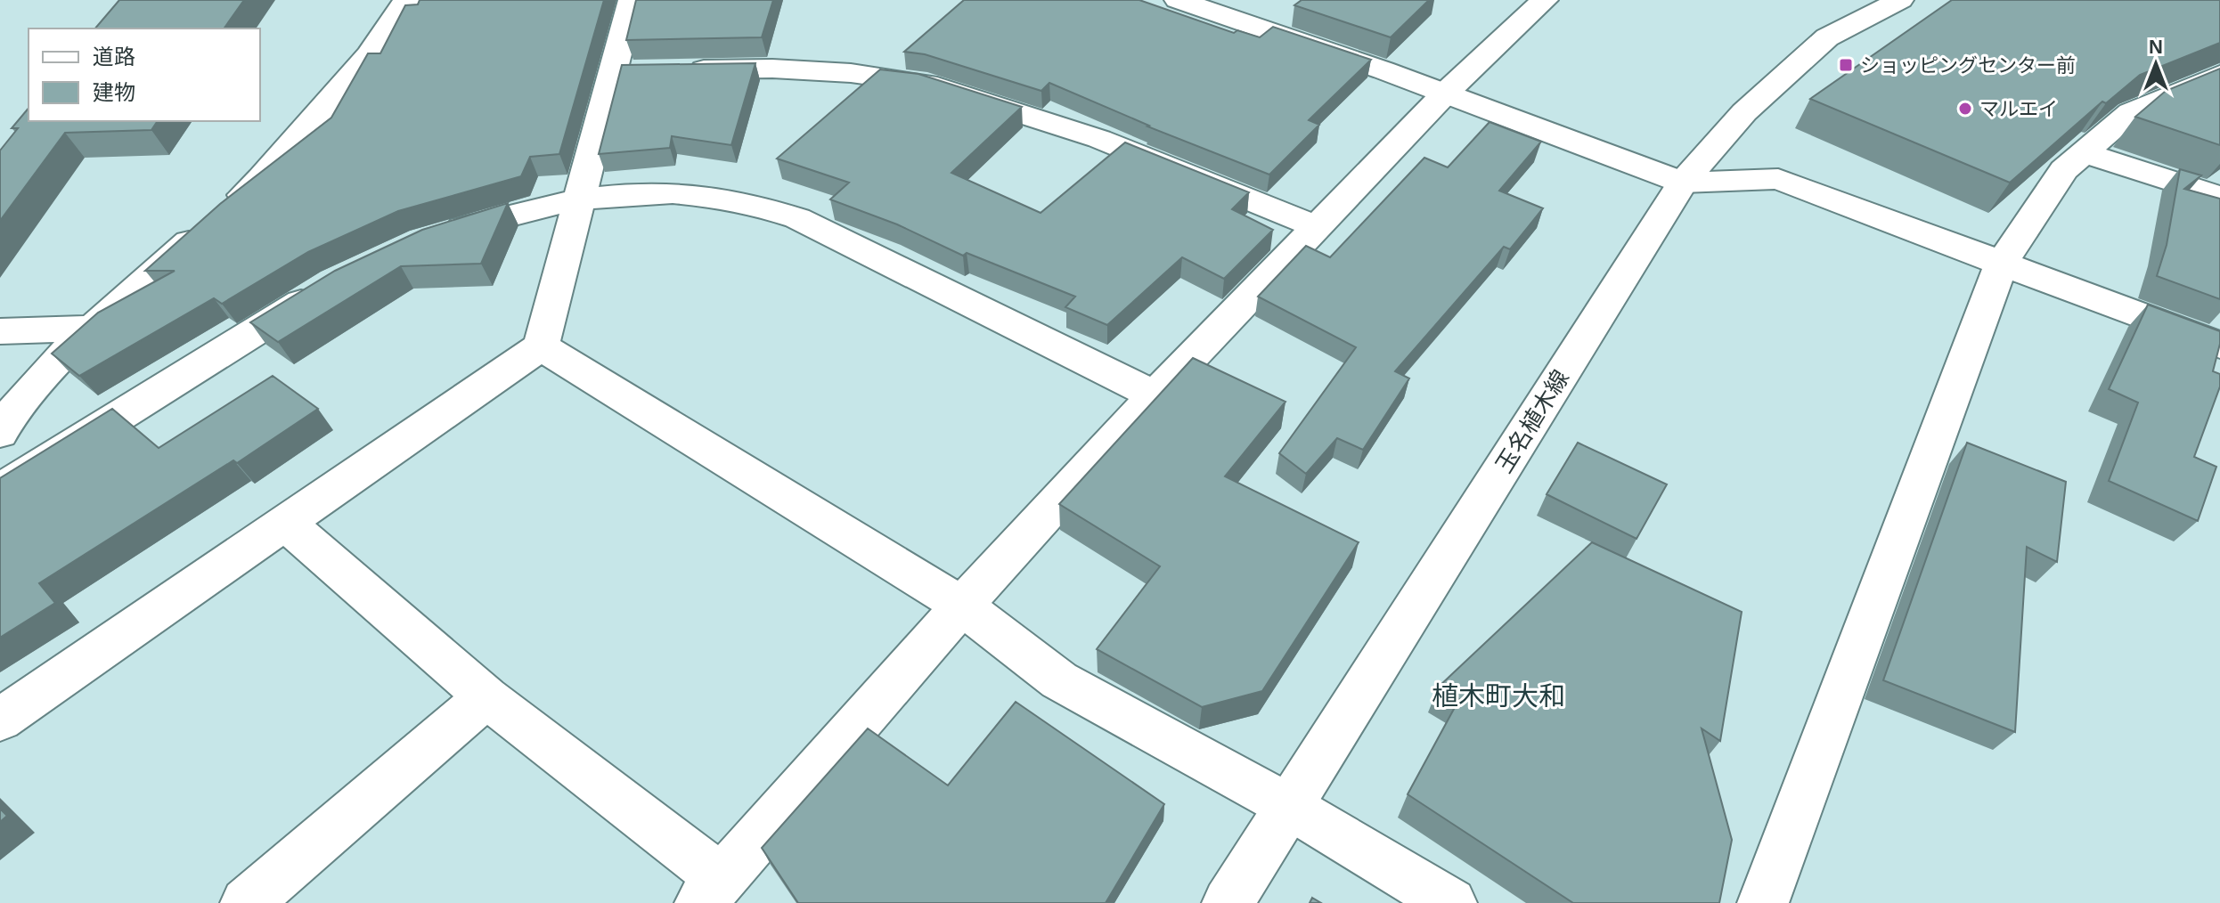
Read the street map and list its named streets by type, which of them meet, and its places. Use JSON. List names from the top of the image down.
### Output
{
  "streets": {
    "street": ["玉名植木線"]
  },
  "districts": ["植木町大和"],
  "places": {
    "transit": ["ショッピングセンター前"],
    "other": ["マルエイ"]
  },
  "legend": ["道路", "建物"],
  "north": "top"
}
